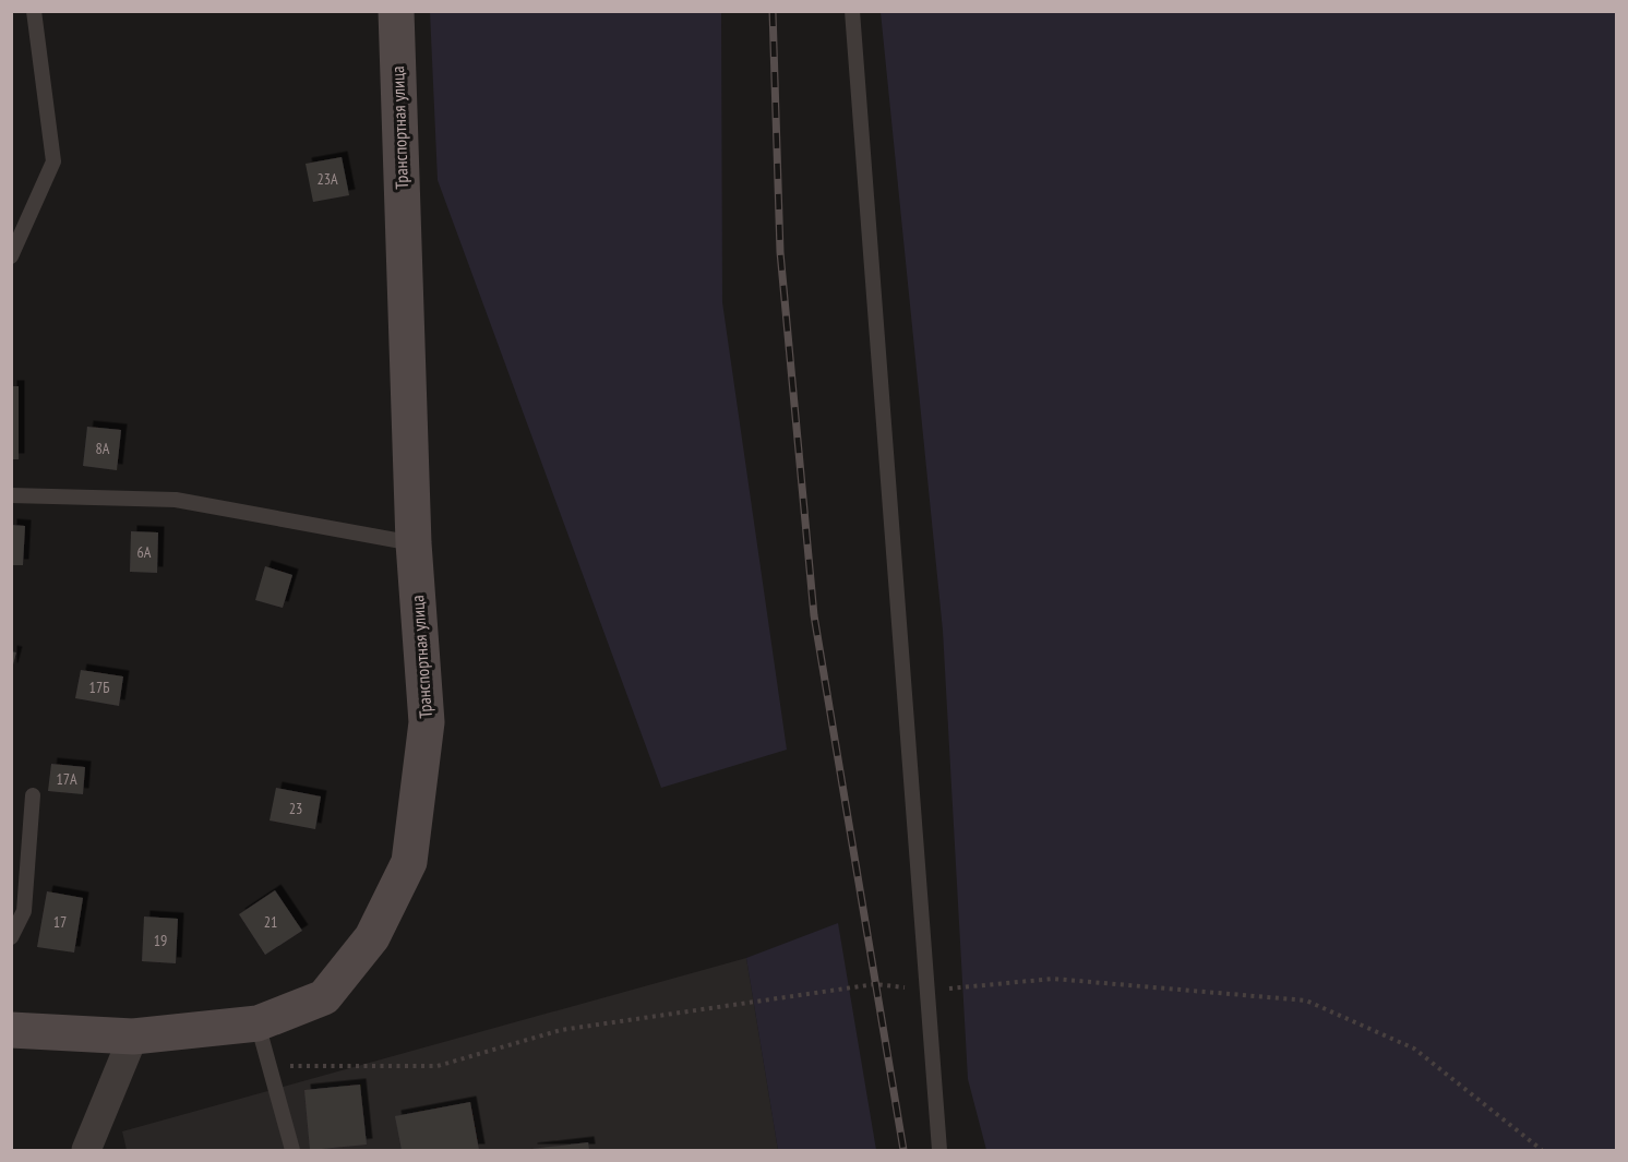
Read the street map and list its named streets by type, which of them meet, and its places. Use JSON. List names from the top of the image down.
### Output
{
  "streets": {
    "main road": ["Транспортная улица"]
  },
  "house_numbers": [
    "23А",
    "8А",
    "6А",
    "17Б",
    "17А",
    "23",
    "17",
    "21",
    "19"
  ]
}
